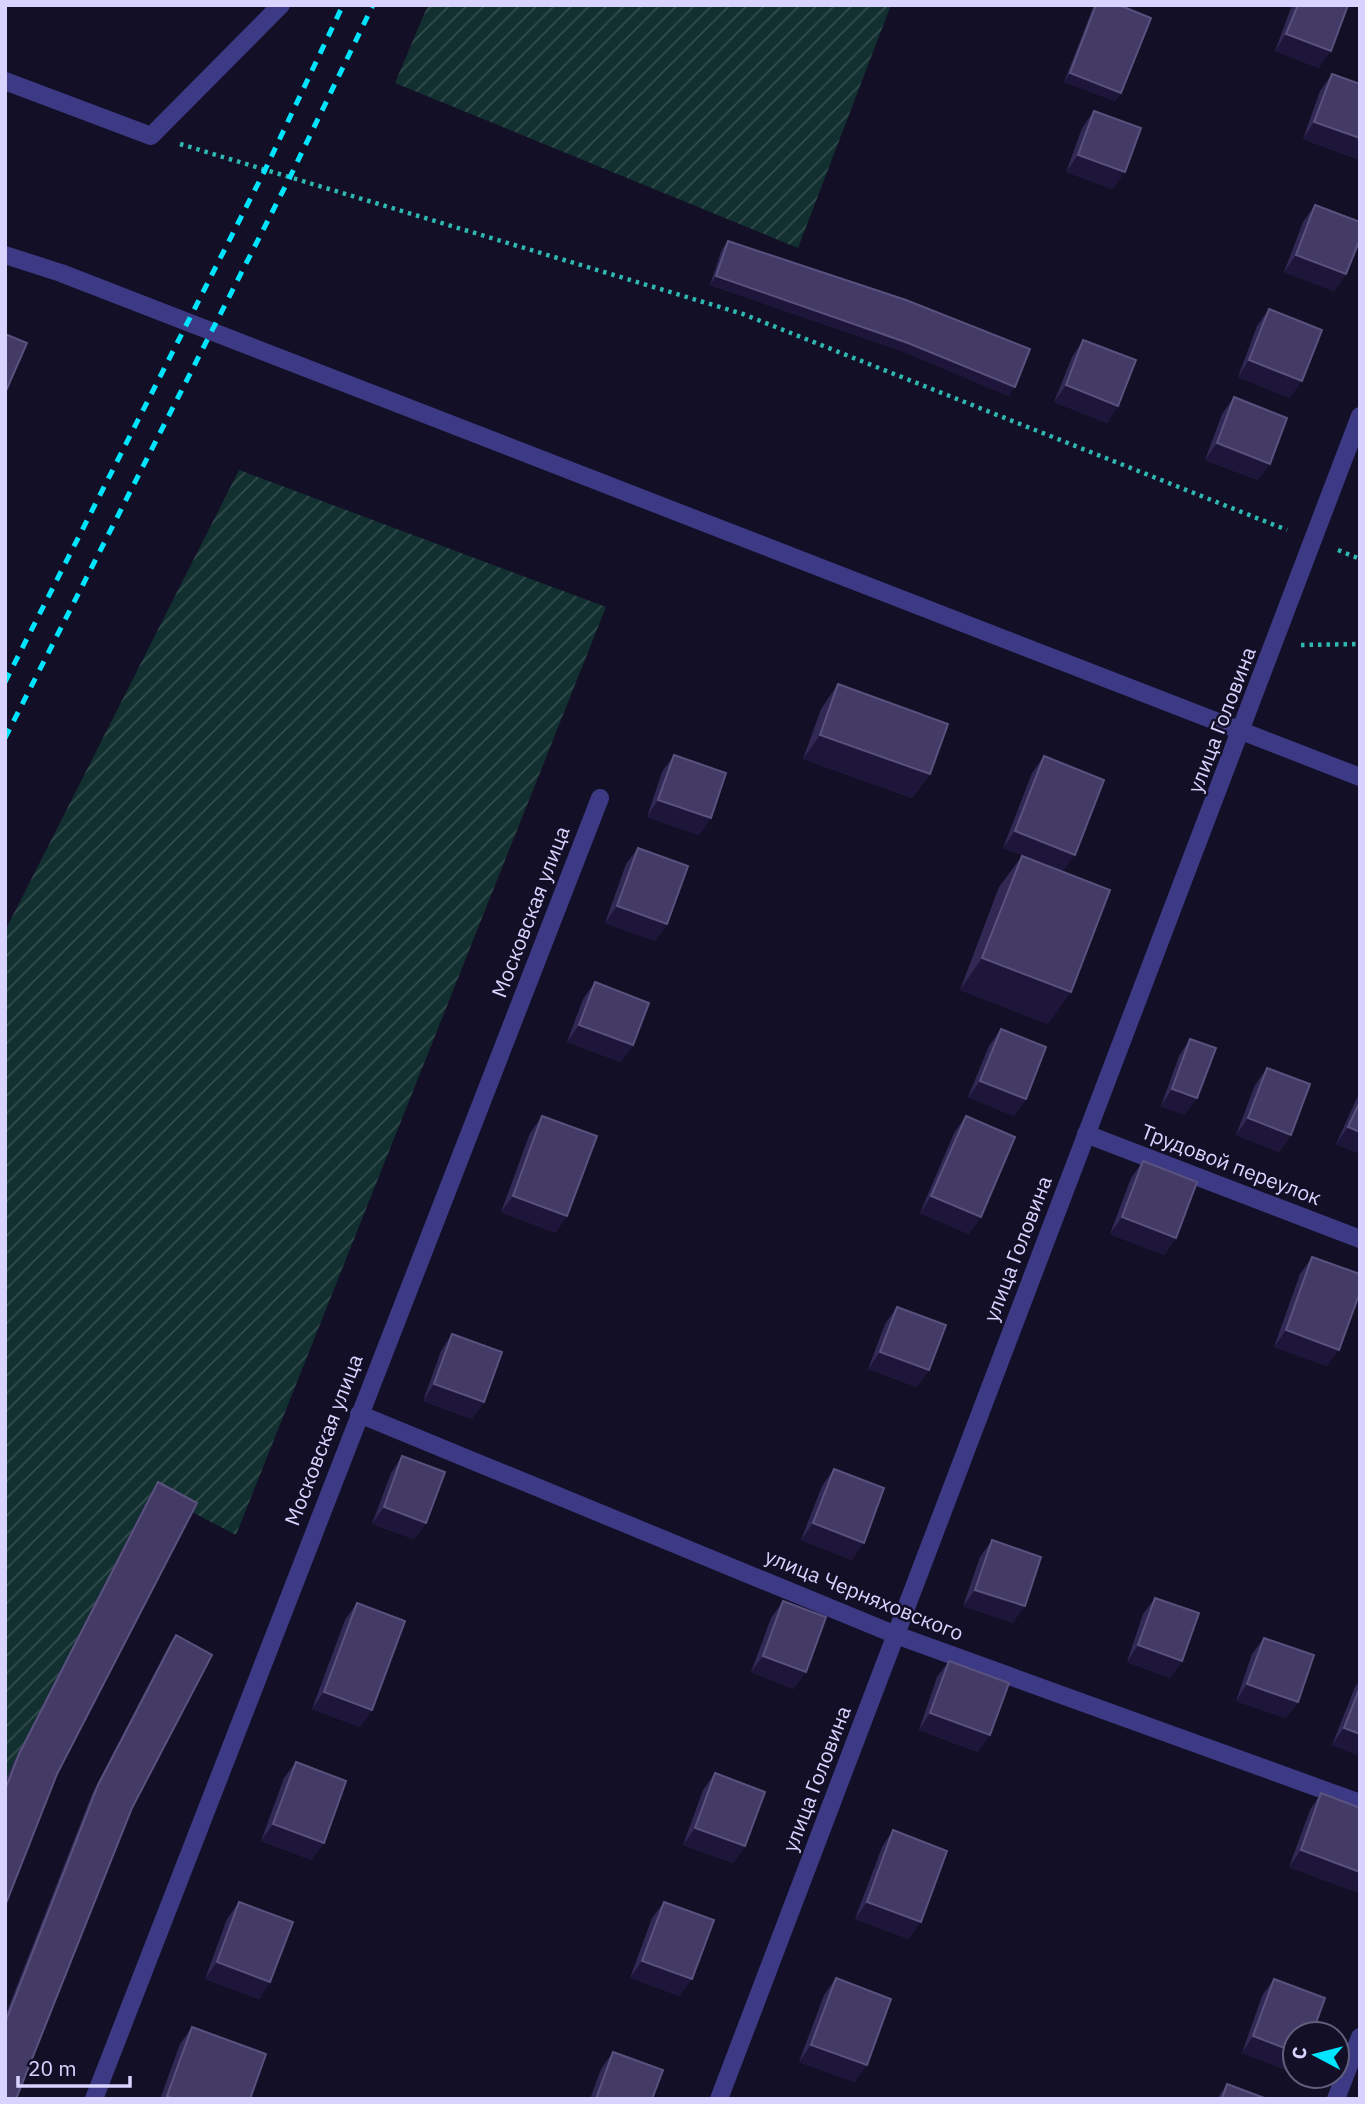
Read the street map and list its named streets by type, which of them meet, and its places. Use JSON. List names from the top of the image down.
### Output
{
  "streets": {
    "street": [
      "улица Головина",
      "Московская улица",
      "Трудовой переулок",
      "улица Черняховского"
    ]
  },
  "crossings": [
    ["улица Головина", "Трудовой переулок"],
    ["улица Головина", "улица Черняховского"],
    ["Московская улица", "улица Черняховского"]
  ],
  "scale_bar": "20 m",
  "north": "left"
}
